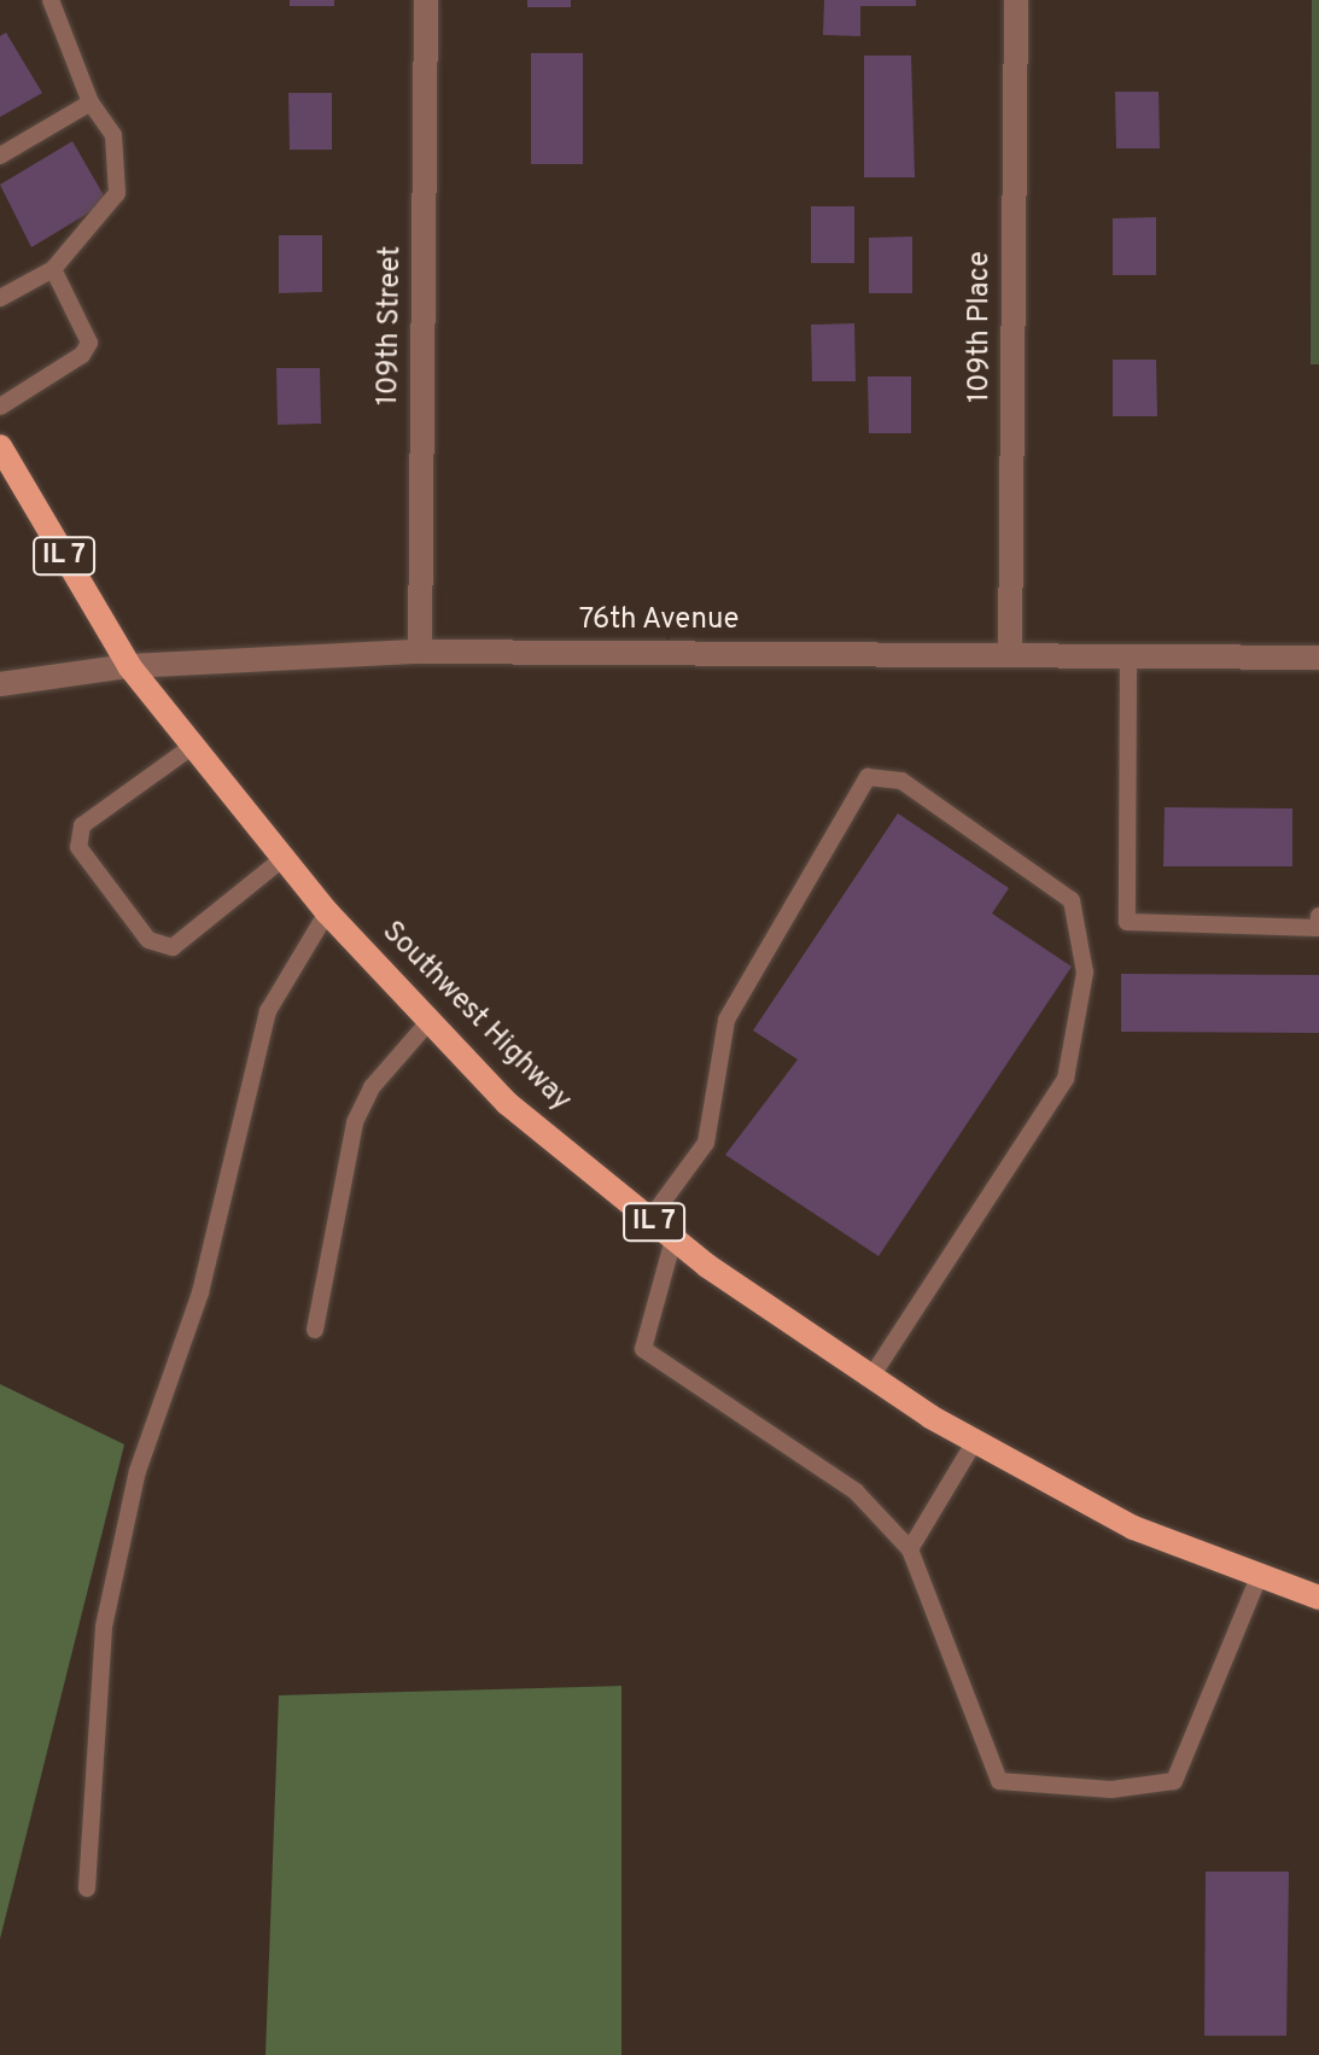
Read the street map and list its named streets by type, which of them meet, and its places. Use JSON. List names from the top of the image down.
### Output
{
  "streets": {
    "main road": ["IL 7", "Southwest Highway"],
    "street": ["109th Street", "109th Place", "76th Avenue"]
  },
  "crossings": [
    ["109th Street", "76th Avenue"],
    ["109th Place", "76th Avenue"],
    ["76th Avenue", "Southwest Highway"]
  ]
}
